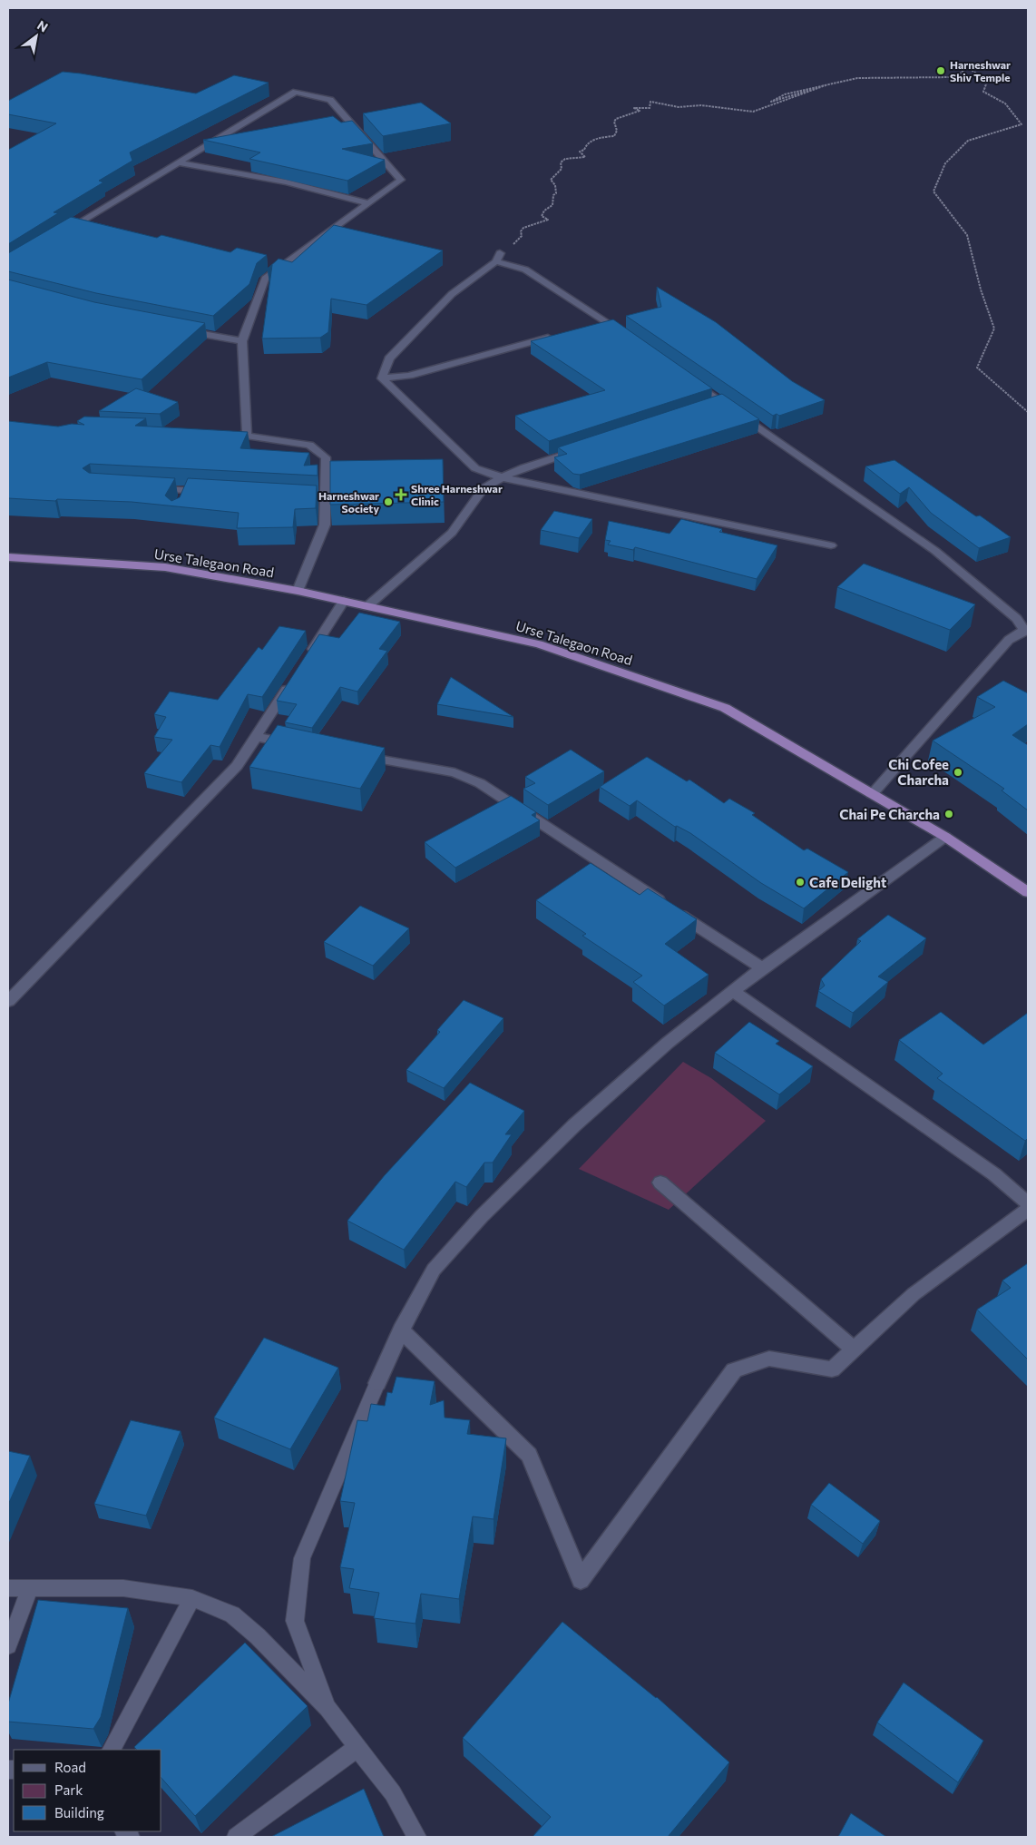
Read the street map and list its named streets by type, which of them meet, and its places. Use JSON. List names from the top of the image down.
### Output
{
  "streets": {
    "highway": ["Urse Talegaon Road"]
  },
  "places": {
    "other": [
      "Harneshwar Shiv Temple",
      "Harneshwar Society",
      "Chi Cofee Charcha",
      "Chai Pe Charcha",
      "Cafe Delight"
    ],
    "health": ["Shree Harneshwar Clinic"]
  },
  "legend": ["Road", "Park", "Building"],
  "north": "top right"
}
